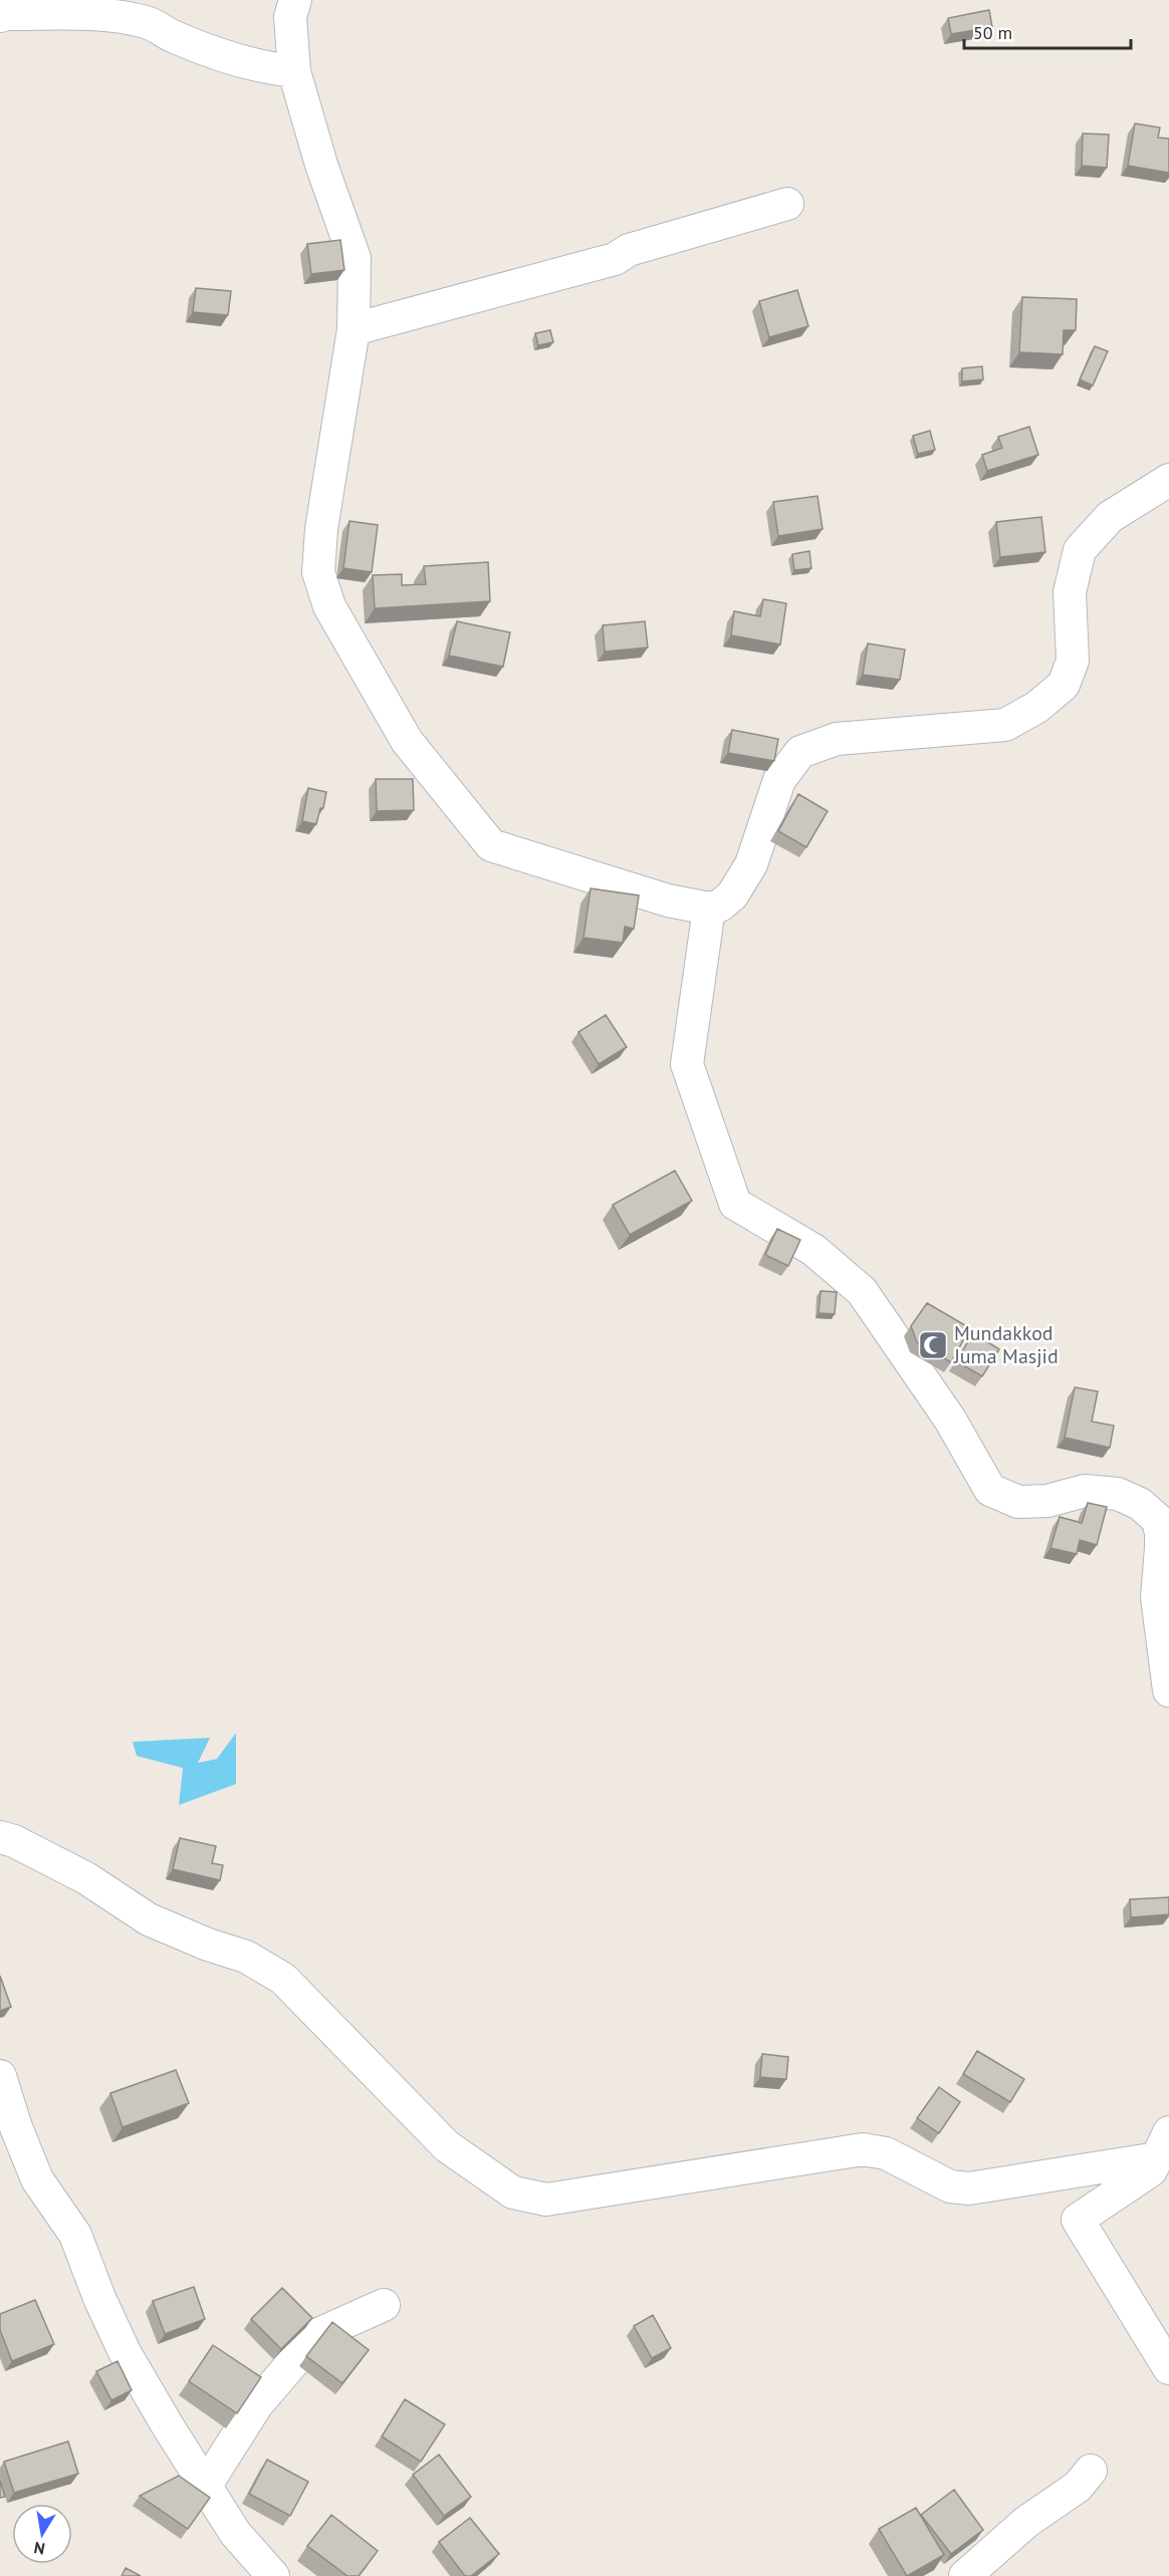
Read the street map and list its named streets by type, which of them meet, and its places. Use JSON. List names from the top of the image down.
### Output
{
  "places": {
    "mosque": ["Mundakkod Juma Masjid"]
  },
  "scale_bar": "50 m",
  "north": "bottom"
}
